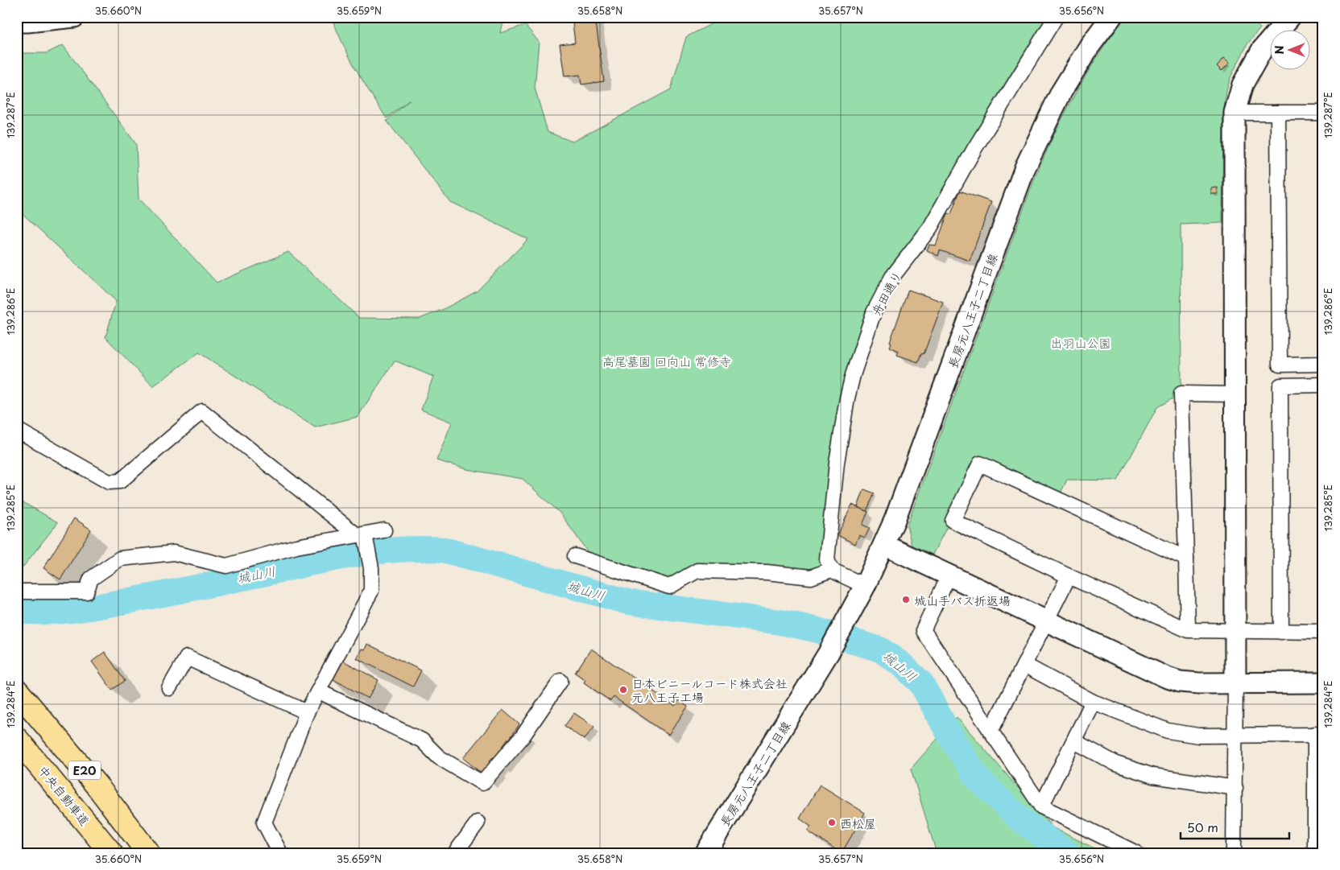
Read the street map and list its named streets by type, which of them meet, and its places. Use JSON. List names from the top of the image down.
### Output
{
  "streets": {
    "highway": ["E20", "中央自動車道"],
    "street": ["舟田通り", "長房元八王子二丁目線"]
  },
  "water": ["城山川"],
  "parks": ["出羽山公園", "高尾墓園 回向山 常修寺"],
  "places": ["城山手バス折返場", "日本ビニールコード株式会社 元八王子工場", "西松屋"],
  "scale_bar": "50 m",
  "north": "left",
  "coordinates": [
    "35.660°N",
    "35.659°N",
    "35.658°N",
    "35.657°N",
    "35.656°N",
    "139.287°E",
    "139.286°E",
    "139.285°E",
    "139.284°E"
  ]
}
